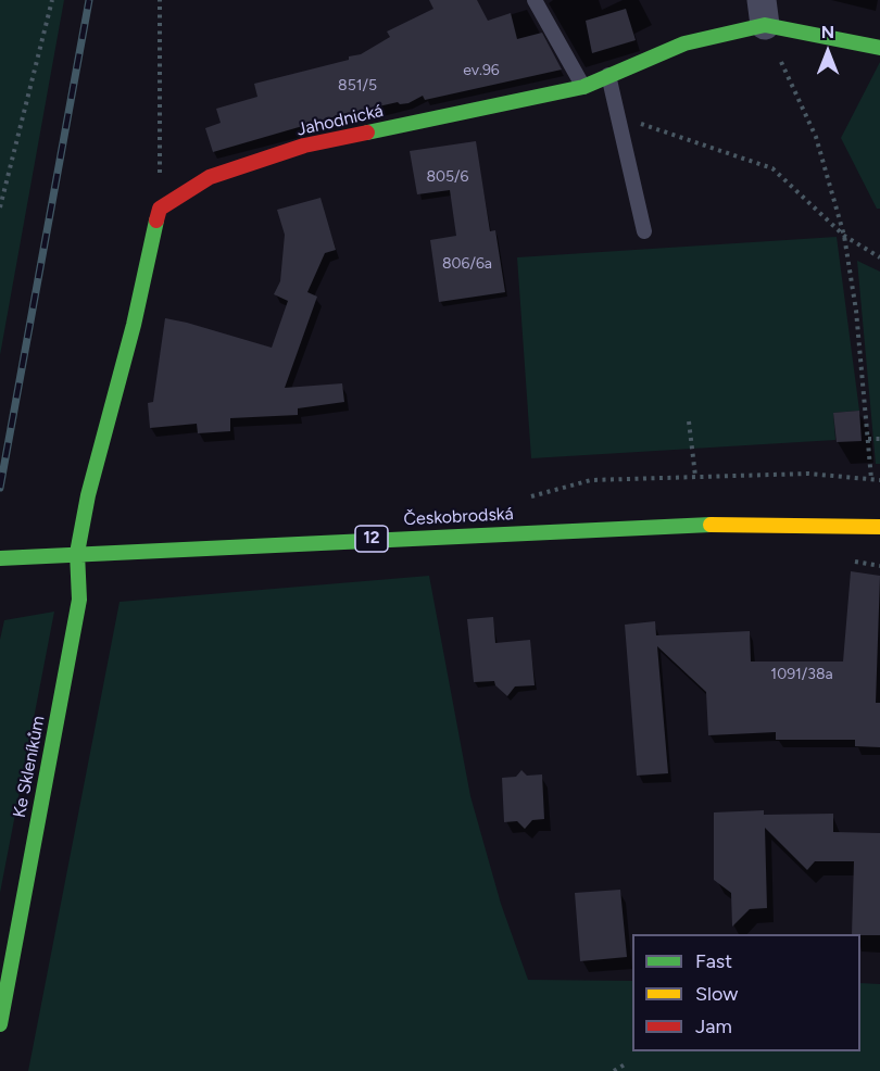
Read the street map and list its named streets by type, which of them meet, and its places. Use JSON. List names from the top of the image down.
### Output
{
  "streets": {
    "street": [
      "Jahodnická",
      "Českobrodská",
      "12",
      "Ke Skleníkům"
    ]
  },
  "crossings": [
    ["Českobrodská", "Ke Skleníkům"]
  ],
  "house_numbers": [
    "ev.96",
    "851/5",
    "805/6",
    "806/6a",
    "1091/38a"
  ],
  "legend": ["Fast", "Slow", "Jam"],
  "north": "top"
}
